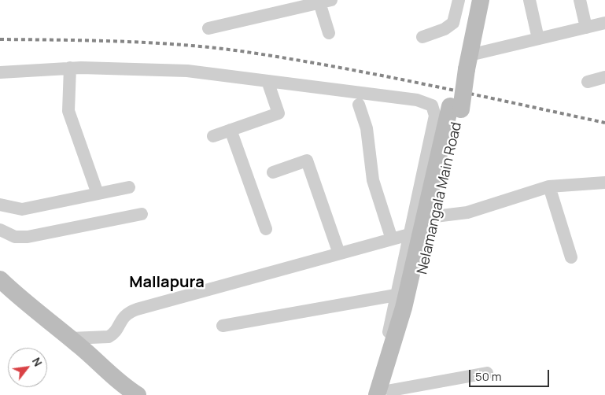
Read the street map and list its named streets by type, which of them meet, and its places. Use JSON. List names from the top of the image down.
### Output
{
  "streets": {
    "main road": ["Nelamangala Main Road"]
  },
  "districts": ["Mallapura"],
  "scale_bar": "50 m",
  "north": "top right"
}
